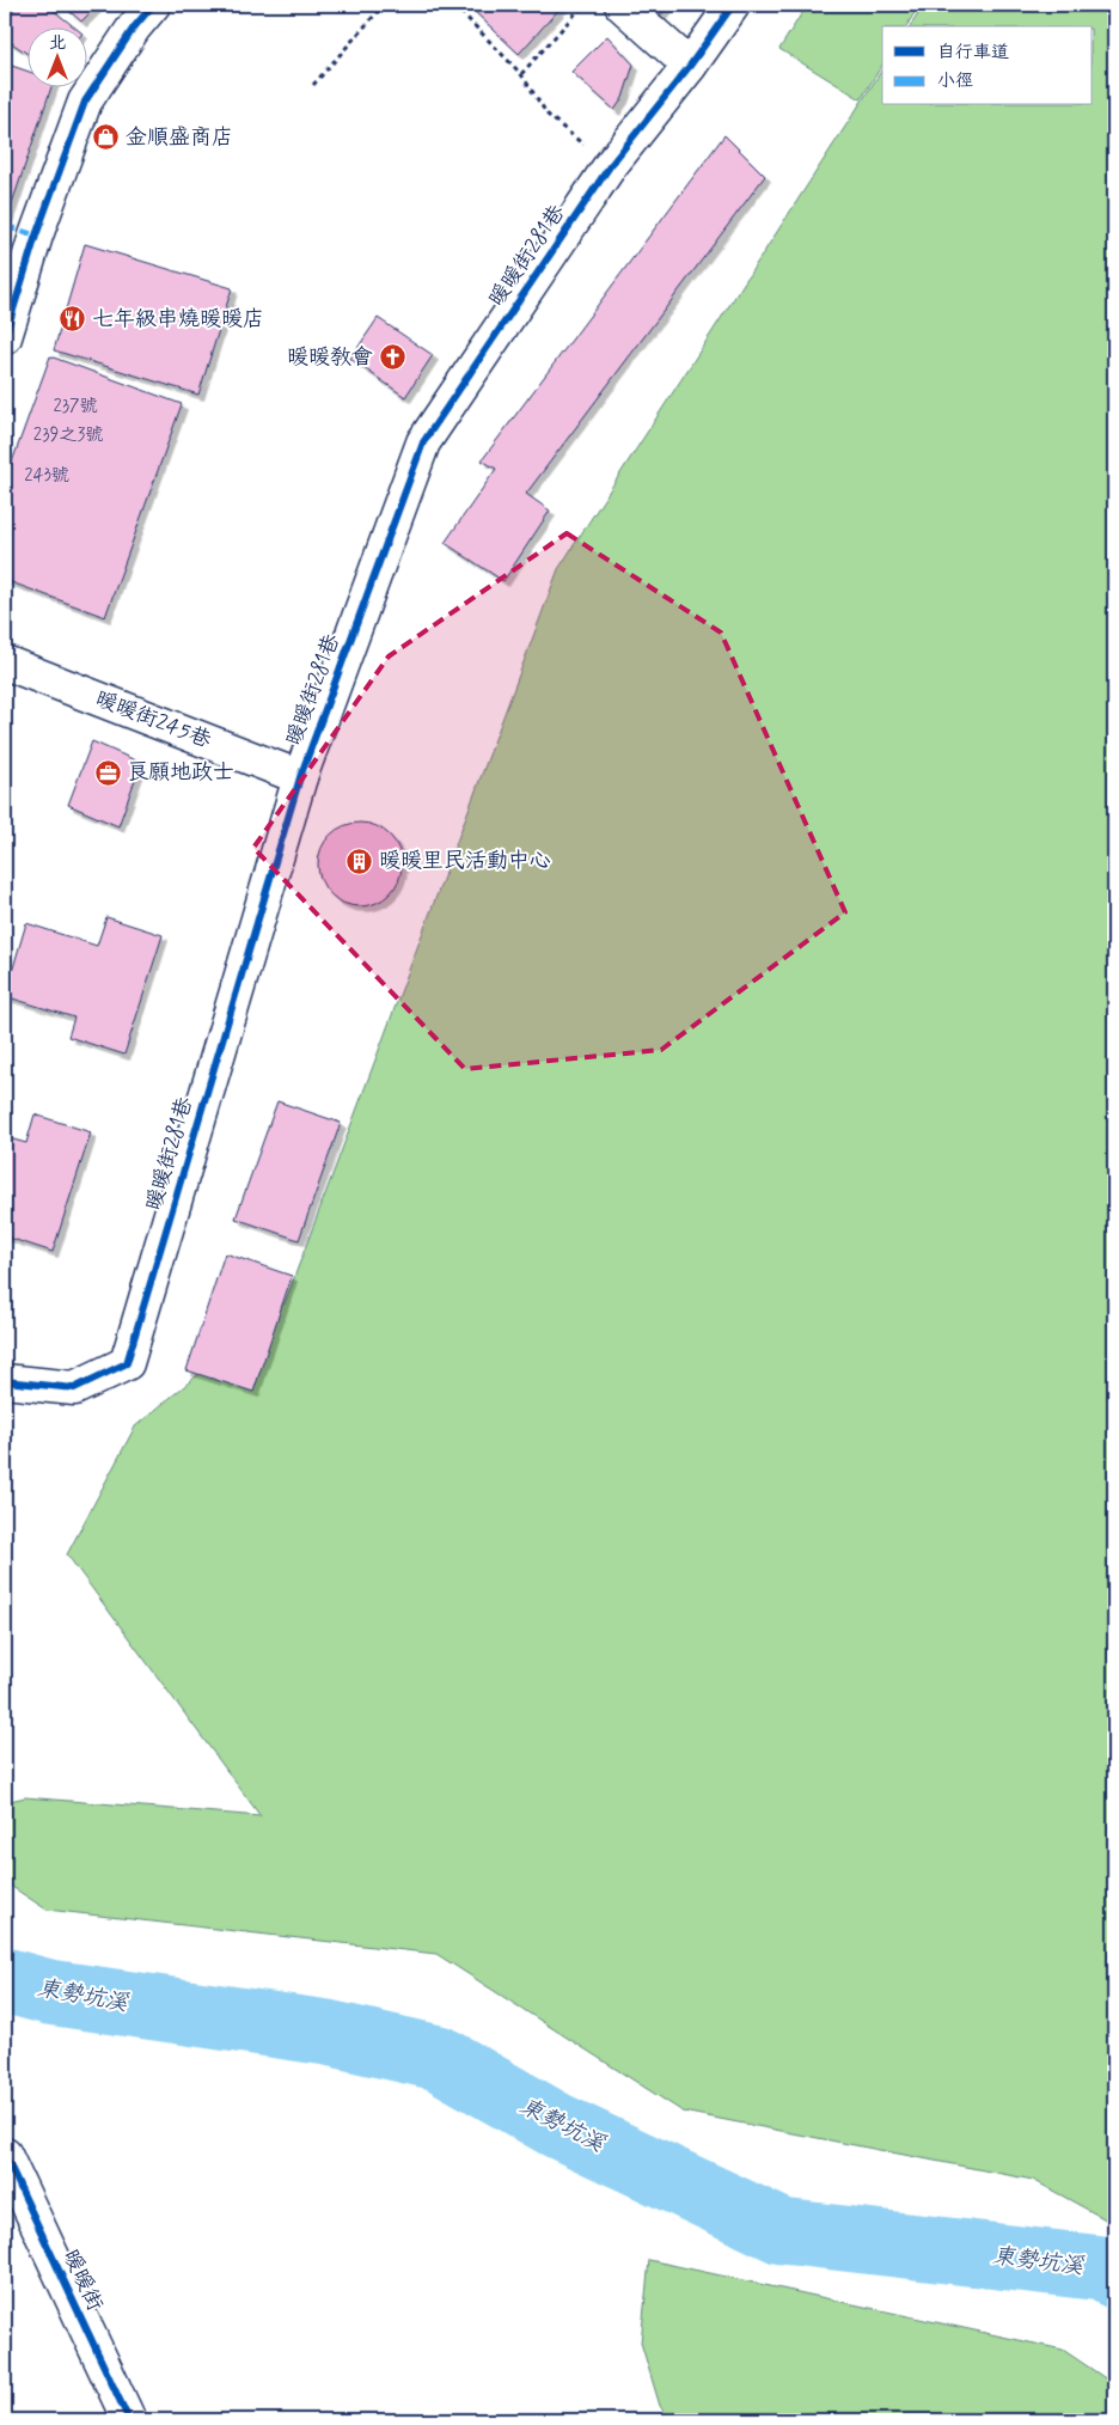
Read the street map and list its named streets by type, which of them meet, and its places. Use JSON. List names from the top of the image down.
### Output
{
  "streets": {
    "street": ["暖暖街281巷", "暖暖街245巷", "暖暖街"]
  },
  "crossings": [
    ["暖暖街281巷", "暖暖街245巷"]
  ],
  "water": ["東勢坑溪"],
  "places": {
    "shop": ["金順盛商店"],
    "restaurant": ["七年級串燒暖暖店"],
    "church": ["暖暖教會"],
    "office": ["良願地政士"],
    "building": ["暖暖里民活動中心"]
  },
  "house_numbers": ["237號", "239之3號", "243號"],
  "legend": ["自行車道", "小徑"],
  "north": "top"
}
